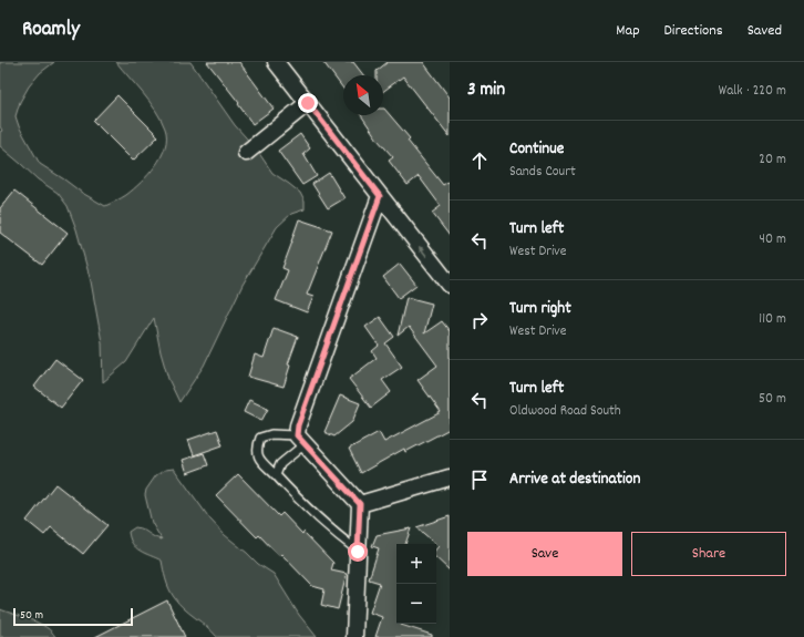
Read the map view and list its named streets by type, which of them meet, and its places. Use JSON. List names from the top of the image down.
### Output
{
  "scale_bar": "50 m",
  "north": "top left",
  "page": {
    "header": "Roamly",
    "nav": ["Map", "Directions", "Saved"],
    "heading": ["3 min", "Walk · 220 m"],
    "list": [
      ["Continue", "Sands Court", "20 m"],
      ["Turn left", "West Drive", "40 m"],
      ["Turn right", "West Drive", "110 m"],
      ["Turn left", "Oldwood Road South", "50 m"],
      "Arrive at destination"
    ],
    "buttons": ["Save", "Share"],
    "map_buttons": ["+", "−"],
    "scale": "50 m"
  }
}
